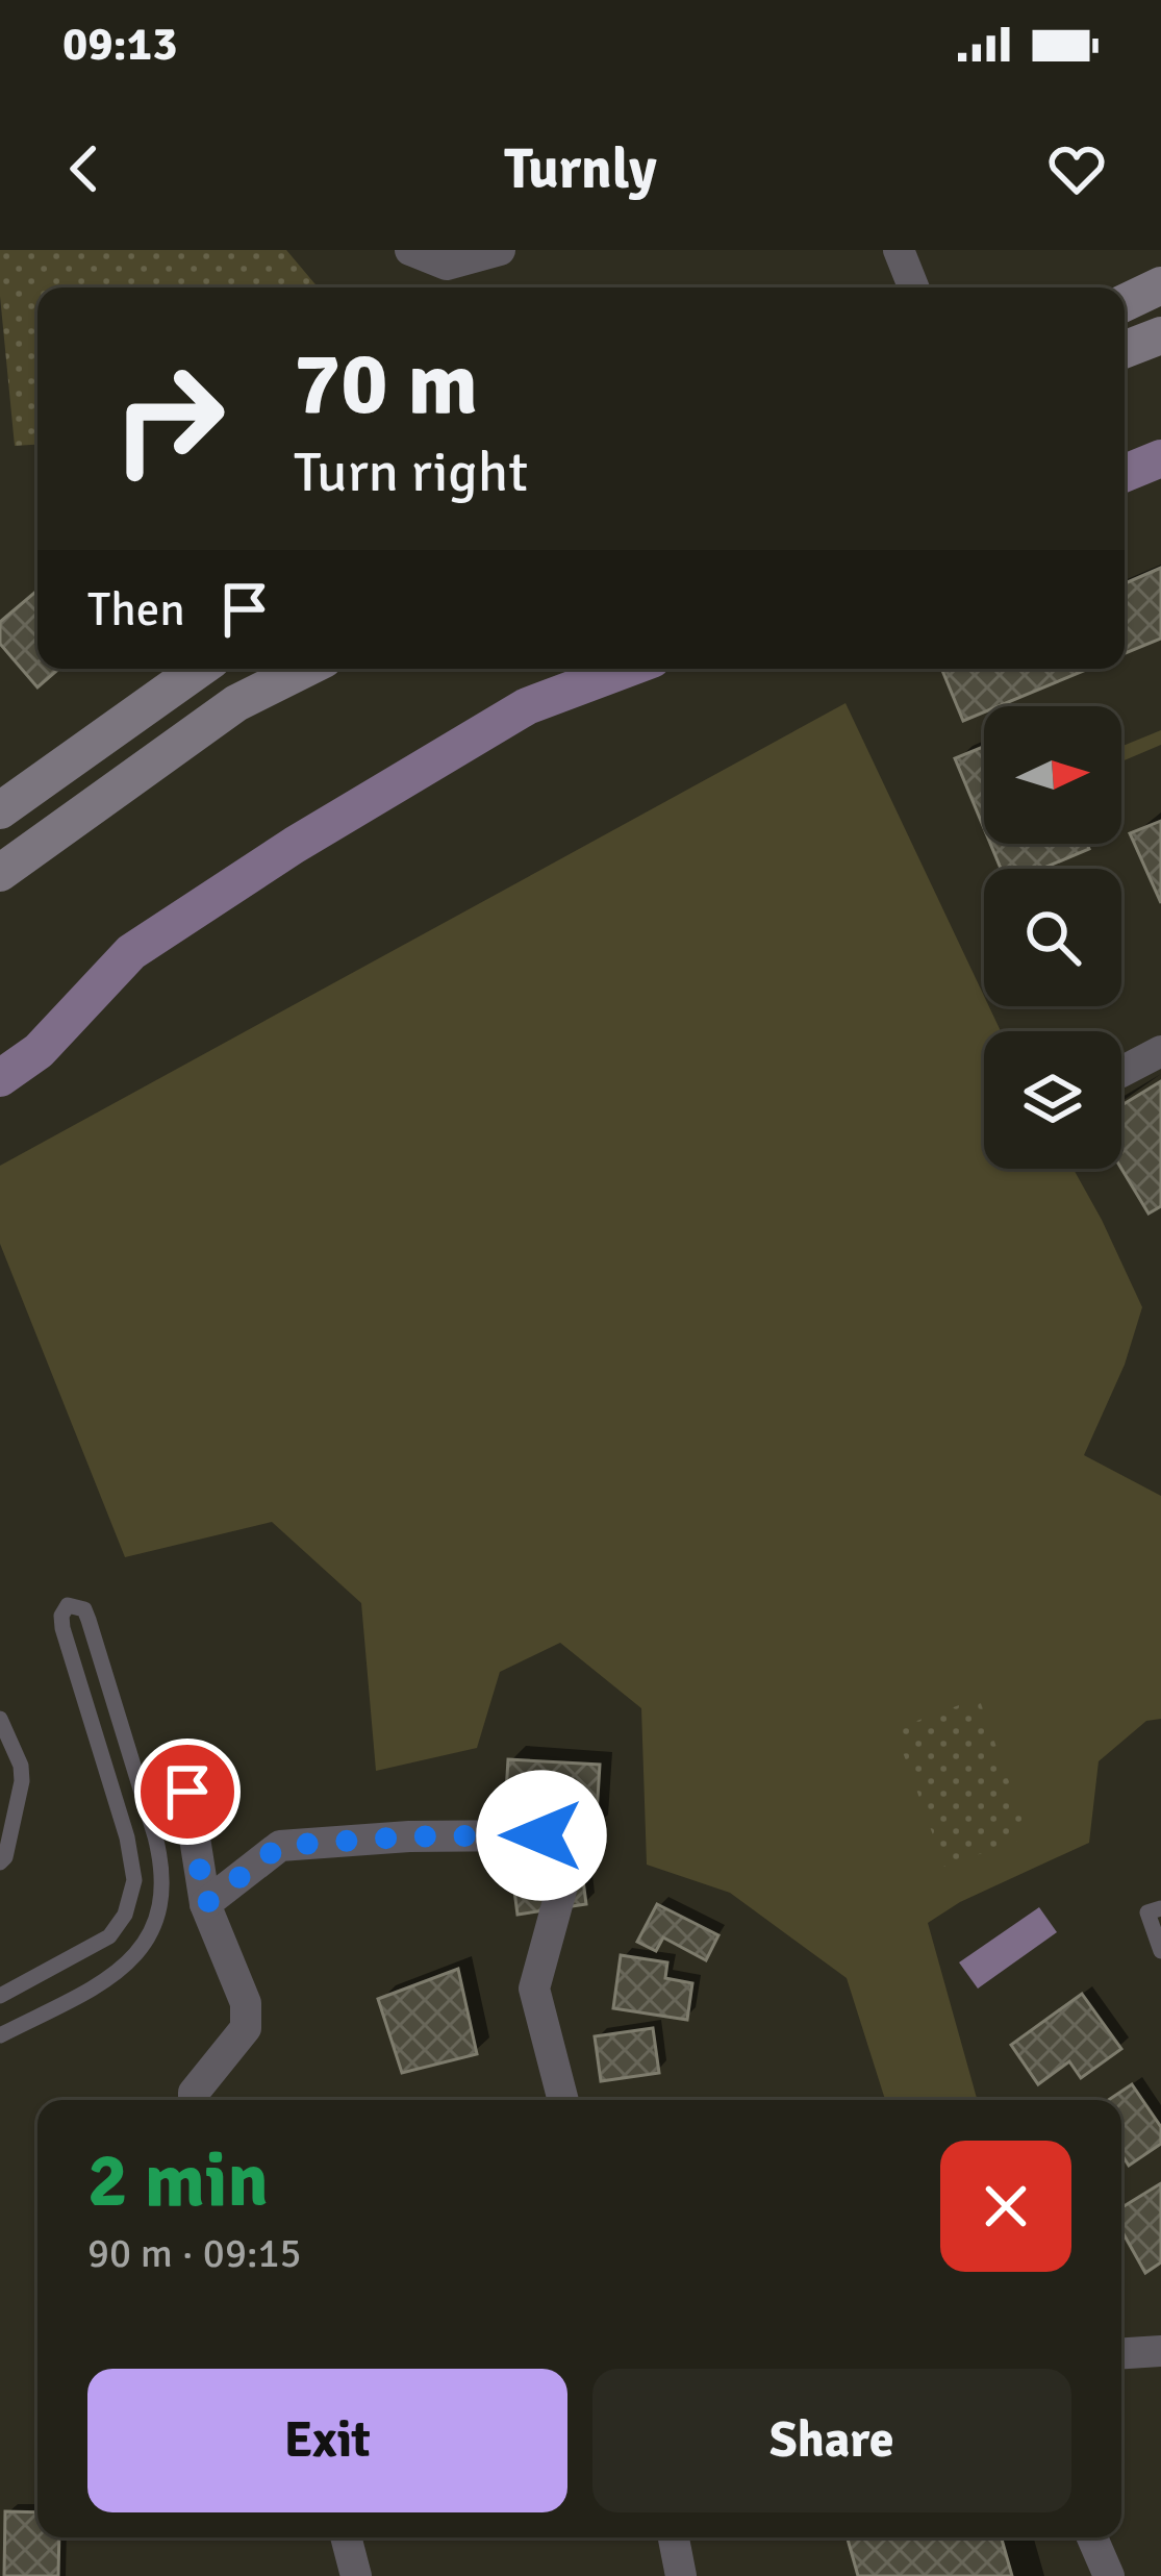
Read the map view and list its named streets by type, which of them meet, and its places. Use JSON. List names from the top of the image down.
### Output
{
  "north": "right",
  "page": {
    "status": "09:13",
    "header": "Turnly",
    "turn": ["70 m", "Turn right"],
    "then": "Then",
    "heading": ["2 min", "90 m · 09:15"],
    "buttons": ["Exit", "Share"]
  }
}
